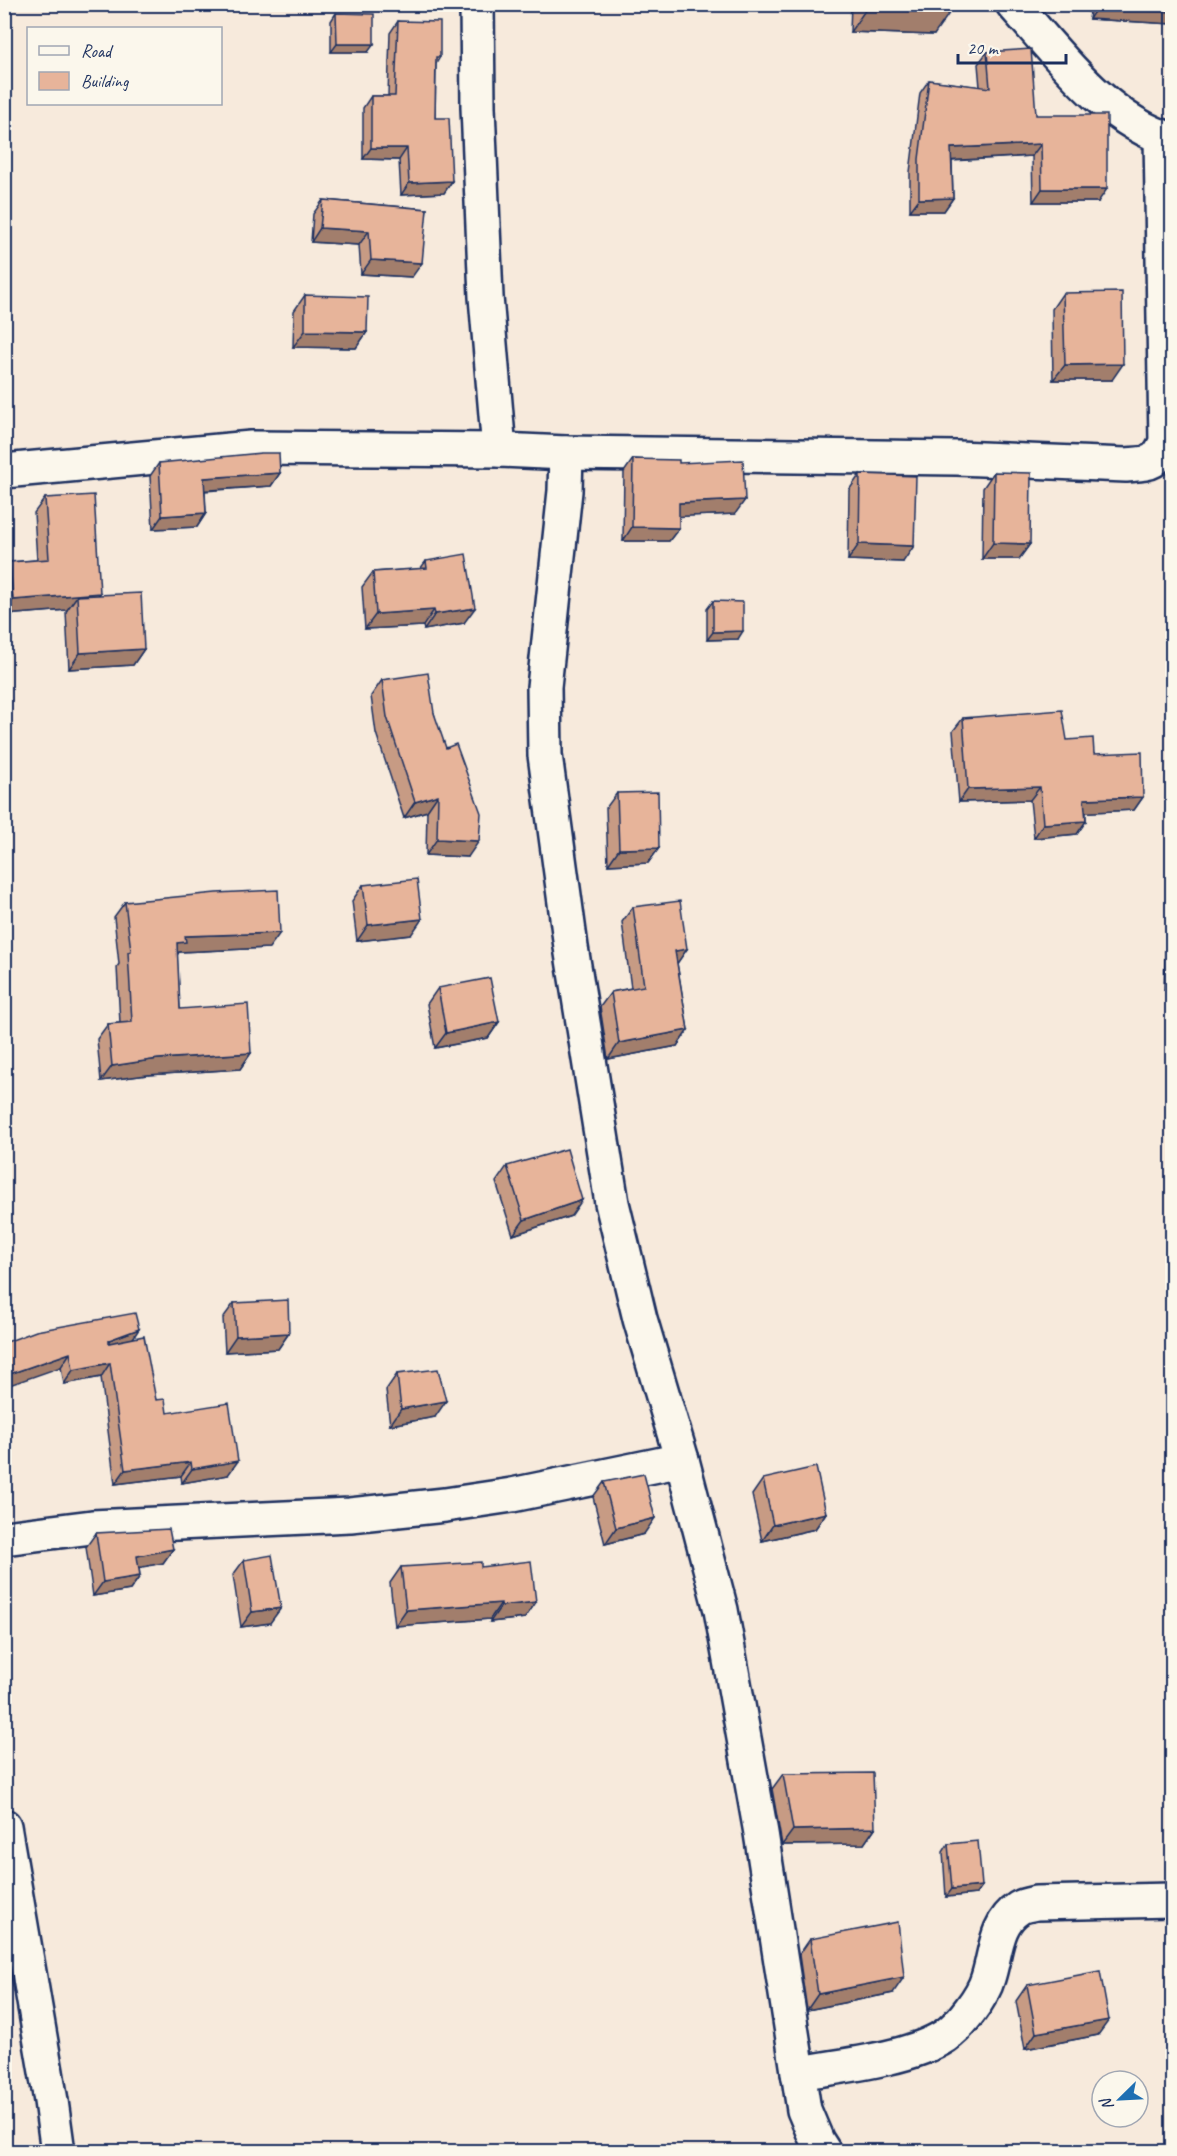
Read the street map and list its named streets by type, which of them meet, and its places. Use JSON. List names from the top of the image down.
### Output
{
  "legend": ["Road", "Building"],
  "scale_bar": "20 m",
  "north": "bottom left"
}
